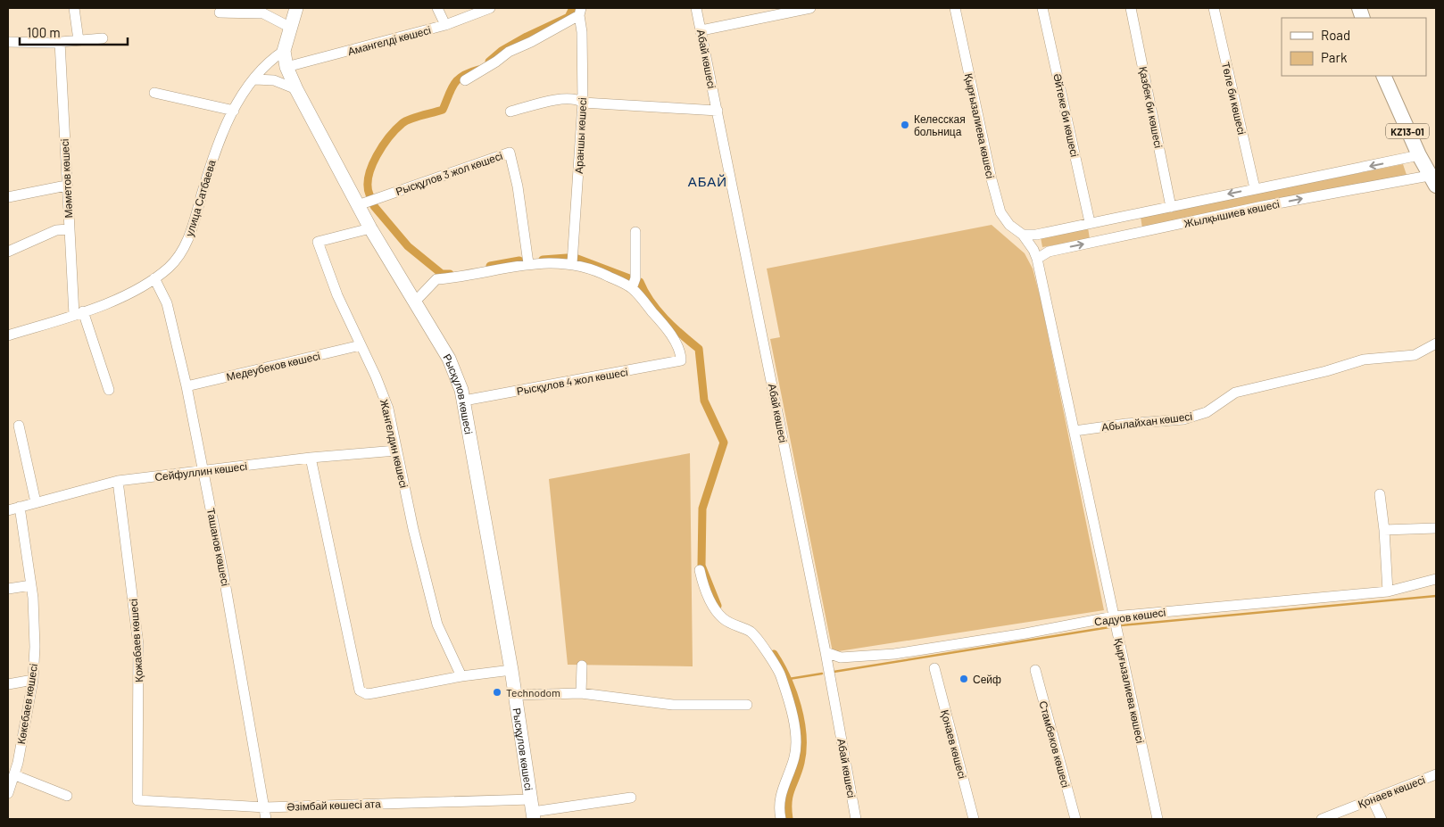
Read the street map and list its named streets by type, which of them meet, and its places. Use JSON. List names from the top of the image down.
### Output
{
  "streets": {
    "highway": ["KZ13-01"],
    "main road": ["Рысқұлов көшесі"],
    "street": [
      "Амангелді көшесі",
      "Абай көшесі",
      "Төле би көшесі",
      "Қазбек би көшесі",
      "Әйтеке би көшесі",
      "Қырғызалиева көшесі",
      "Араншы көшесі",
      "Рысқұлов 3 жол көшесі",
      "Мәметов көшесі",
      "улица Сатбаева",
      "Жылқышиев көшесі",
      "Медеубеков көшесі",
      "Рысқұлов 4 жол көшесі",
      "Абылайхан көшесі",
      "Жангелдин көшесі",
      "Сейфуллин көшесі",
      "Ташанов көшесі",
      "Садуов көшесі",
      "Қожабаев көшесі",
      "Көкебаев көшесі",
      "Қонаев көшесі",
      "Стамбеков көшесі",
      "Әзімбай көшесі ата"
    ]
  },
  "crossings": [
    ["Амангелді көшесі", "Рысқұлов көшесі"],
    ["Абай көшесі", "Садуов көшесі"],
    ["Төле би көшесі", "Жылқышиев көшесі"],
    ["Қазбек би көшесі", "Жылқышиев көшесі"],
    ["Әйтеке би көшесі", "Жылқышиев көшесі"],
    ["Қырғызалиева көшесі", "Жылқышиев көшесі"],
    ["Қырғызалиева көшесі", "Абылайхан көшесі"],
    ["Қырғызалиева көшесі", "Садуов көшесі"],
    ["KZ13-01", "Жылқышиев көшесі"],
    ["Рысқұлов 3 жол көшесі", "Рысқұлов көшесі"],
    ["Мәметов көшесі", "улица Сатбаева"],
    ["улица Сатбаева", "Рысқұлов көшесі"],
    ["улица Сатбаева", "Ташанов көшесі"],
    ["Медеубеков көшесі", "Жангелдин көшесі"],
    ["Медеубеков көшесі", "Ташанов көшесі"],
    ["Рысқұлов 4 жол көшесі", "Рысқұлов көшесі"],
    ["Рысқұлов көшесі", "Жангелдин көшесі"],
    ["Рысқұлов көшесі", "Әзімбай көшесі ата"],
    ["Жангелдин көшесі", "Сейфуллин көшесі"],
    ["Сейфуллин көшесі", "Ташанов көшесі"],
    ["Сейфуллин көшесі", "Қожабаев көшесі"],
    ["Сейфуллин көшесі", "Көкебаев көшесі"],
    ["Ташанов көшесі", "Әзімбай көшесі ата"],
    ["Қожабаев көшесі", "Әзімбай көшесі ата"]
  ],
  "districts": ["АБАЙ"],
  "places": ["Келесская больница", "Сейф", "Technodom"],
  "legend": ["Road", "Park"],
  "scale_bar": "100 m"
}
